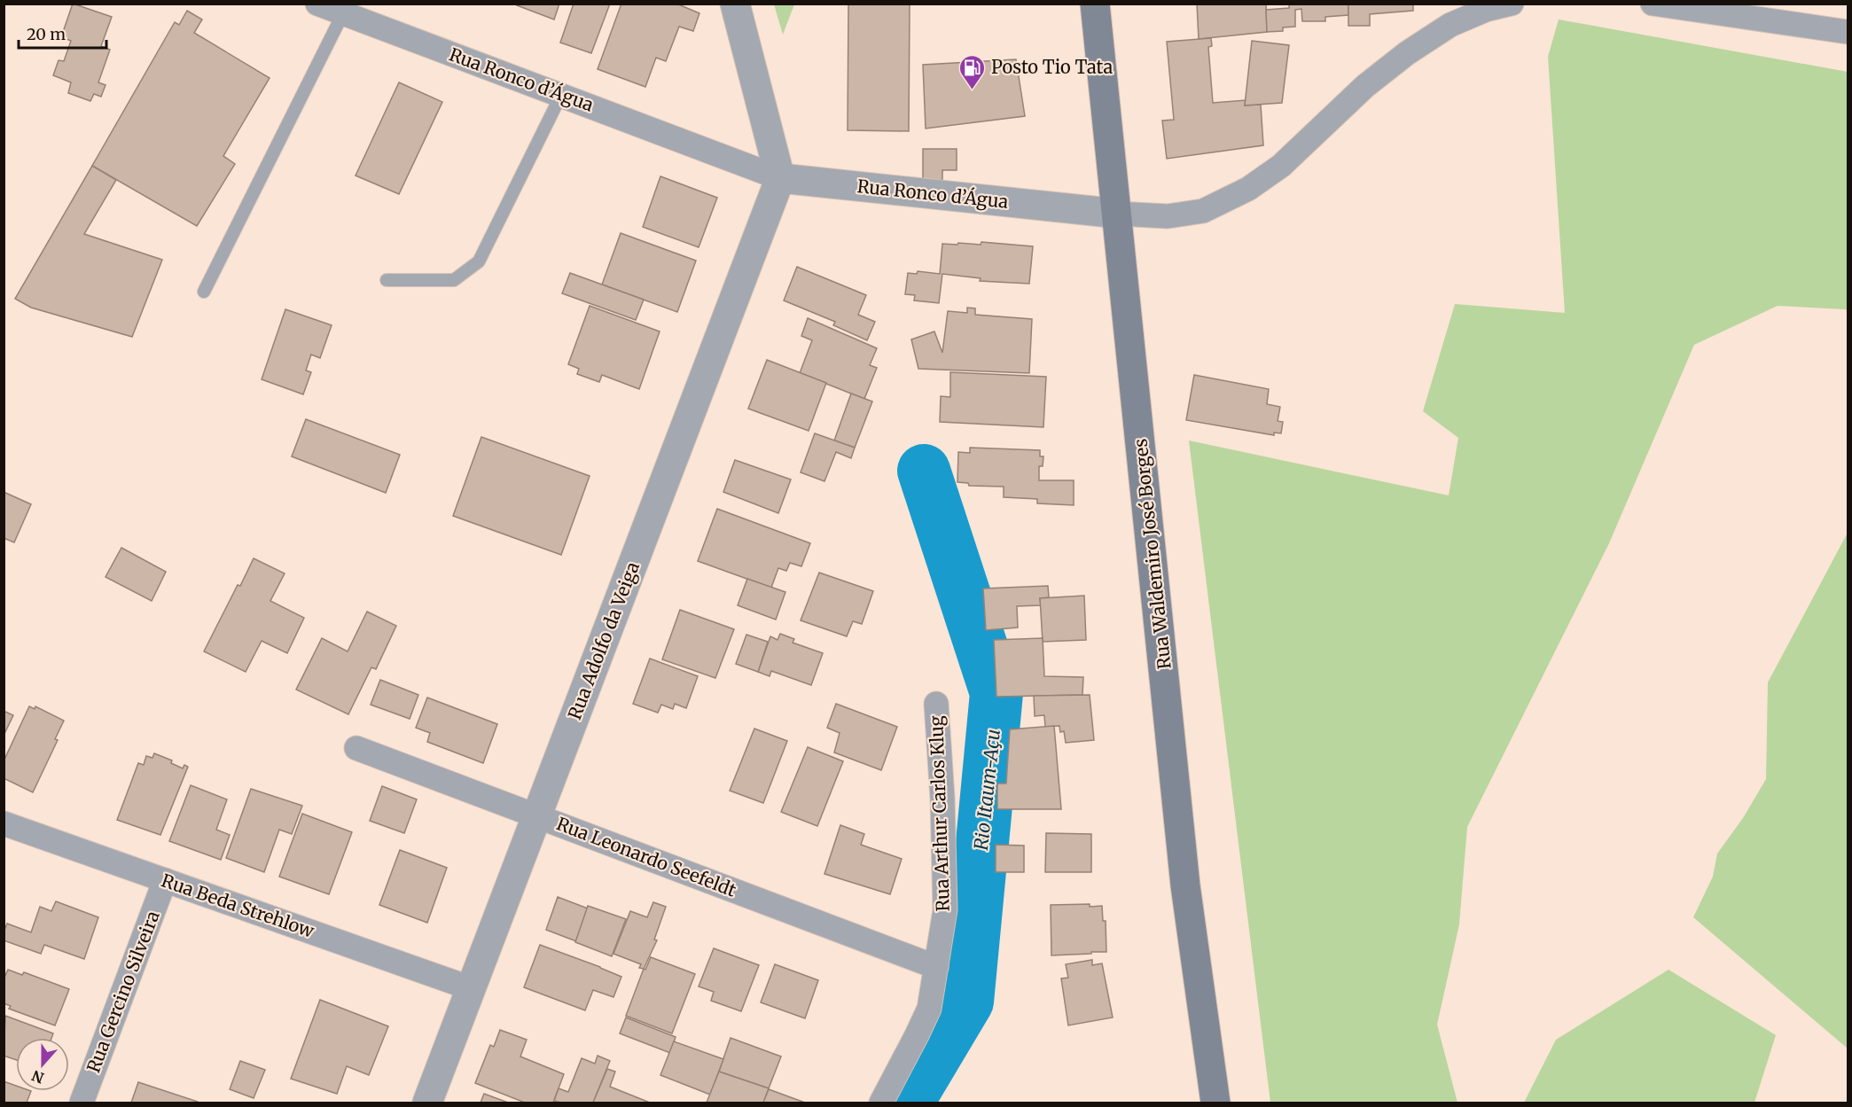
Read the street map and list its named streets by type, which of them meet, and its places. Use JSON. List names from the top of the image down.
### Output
{
  "streets": {
    "main road": ["Rua Waldemiro José Borges"],
    "street": [
      "Rua Ronco d’Água",
      "Rua Adolfo da Veiga",
      "Rua Arthur Carlos Klug",
      "Rua Leonardo Seefeldt",
      "Rua Beda Strehlow",
      "Rua Gercino Silveira"
    ]
  },
  "crossings": [
    ["Rua Ronco d’Água", "Rua Waldemiro José Borges"],
    ["Rua Ronco d’Água", "Rua Adolfo da Veiga"],
    ["Rua Adolfo da Veiga", "Rua Leonardo Seefeldt"],
    ["Rua Adolfo da Veiga", "Rua Beda Strehlow"],
    ["Rua Arthur Carlos Klug", "Rua Leonardo Seefeldt"],
    ["Rua Beda Strehlow", "Rua Gercino Silveira"]
  ],
  "water": ["Rio Itaum-Açu"],
  "places": {
    "fuel station": ["Posto Tio Tata"]
  },
  "scale_bar": "20 m",
  "north": "bottom"
}
